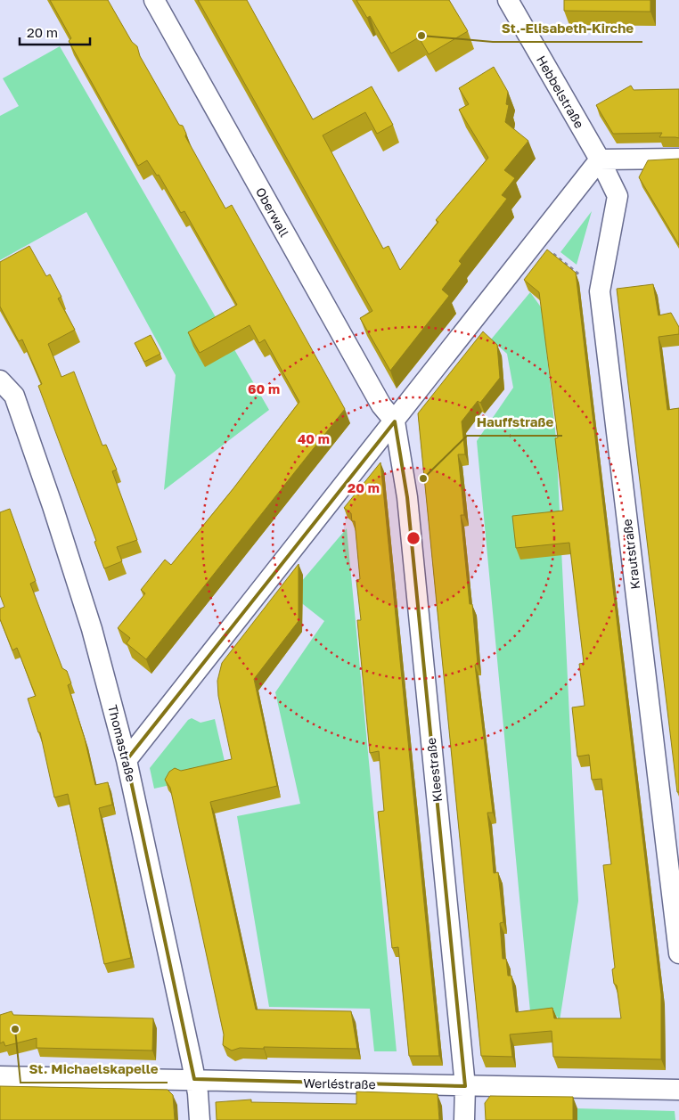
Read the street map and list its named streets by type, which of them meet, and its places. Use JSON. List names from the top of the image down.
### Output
{
  "streets": {
    "street": [
      "Hebbelstraße",
      "Oberwall",
      "Krautstraße",
      "Thomastraße",
      "Kleestraße",
      "Werléstraße"
    ]
  },
  "crossings": [
    ["Hebbelstraße", "Krautstraße"],
    ["Oberwall", "Kleestraße"],
    ["Thomastraße", "Werléstraße"],
    ["Kleestraße", "Werléstraße"]
  ],
  "places": ["St.-Elisabeth-Kirche", "Hauffstraße", "St. Michaelskapelle"],
  "scale_bar": "20 m",
  "rings": ["60 m", "40 m", "20 m"]
}
